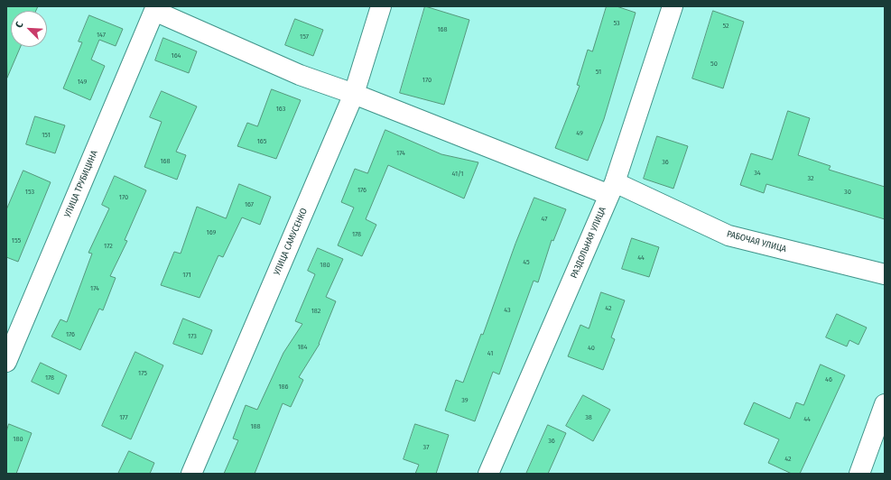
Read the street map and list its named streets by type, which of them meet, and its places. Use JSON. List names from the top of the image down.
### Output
{
  "streets": {
    "street": [
      "УЛИЦА ТРУБИЦИНА",
      "УЛИЦА САМУСЕНКО",
      "РАБОЧАЯ УЛИЦА",
      "РАЗДОЛЬНАЯ УЛИЦА"
    ]
  },
  "crossings": [
    ["УЛИЦА ТРУБИЦИНА", "РАБОЧАЯ УЛИЦА"],
    ["УЛИЦА САМУСЕНКО", "РАБОЧАЯ УЛИЦА"],
    ["РАБОЧАЯ УЛИЦА", "РАЗДОЛЬНАЯ УЛИЦА"]
  ],
  "house_numbers": [
    "53",
    "52",
    "168",
    "147",
    "157",
    "164",
    "50",
    "51",
    "170",
    "149",
    "163",
    "49",
    "151",
    "165",
    "174",
    "168",
    "36",
    "34",
    "41/1",
    "32",
    "176",
    "153",
    "30",
    "170",
    "167",
    "47",
    "169",
    "178",
    "155",
    "172",
    "44",
    "45",
    "180",
    "171",
    "174",
    "42",
    "43",
    "182",
    "176",
    "173",
    "184",
    "40",
    "41",
    "175",
    "178",
    "46",
    "186",
    "39",
    "177",
    "38",
    "44",
    "188",
    "180",
    "36",
    "37",
    "42"
  ],
  "north": "top left"
}
